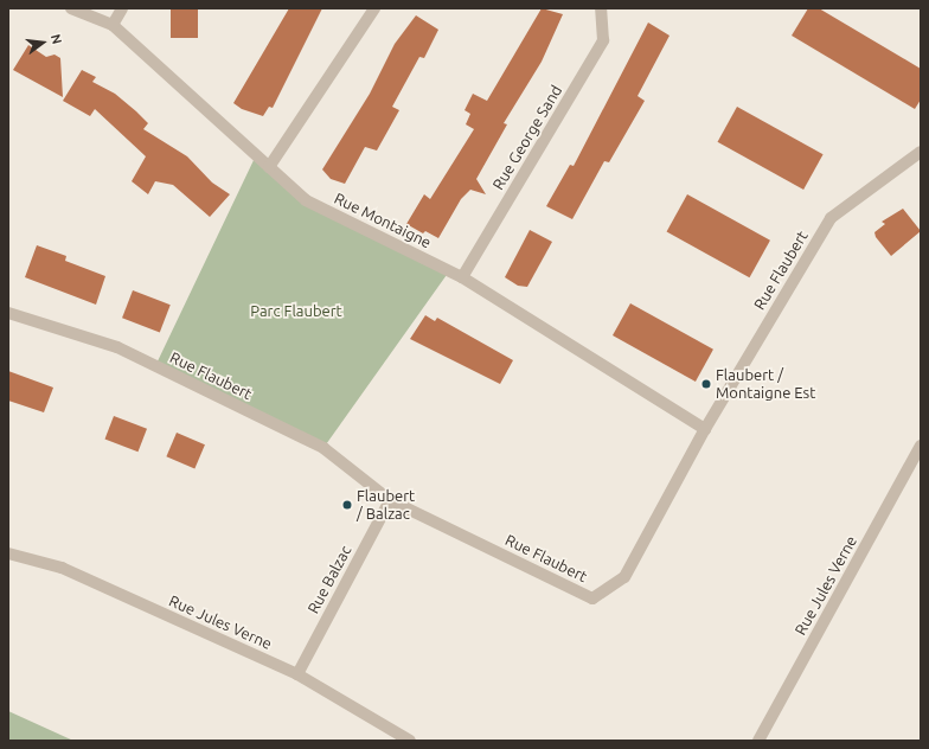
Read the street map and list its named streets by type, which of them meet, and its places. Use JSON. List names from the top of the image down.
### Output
{
  "streets": {
    "street": [
      "Rue George Sand",
      "Rue Montaigne",
      "Rue Flaubert",
      "Rue Balzac",
      "Rue Jules Verne"
    ]
  },
  "crossings": [
    ["Rue George Sand", "Rue Montaigne"],
    ["Rue Montaigne", "Rue Flaubert"],
    ["Rue Flaubert", "Rue Balzac"],
    ["Rue Balzac", "Rue Jules Verne"]
  ],
  "parks": ["Parc Flaubert"],
  "places": ["Flaubert / Montaigne Est", "Flaubert / Balzac"],
  "north": "right"
}
